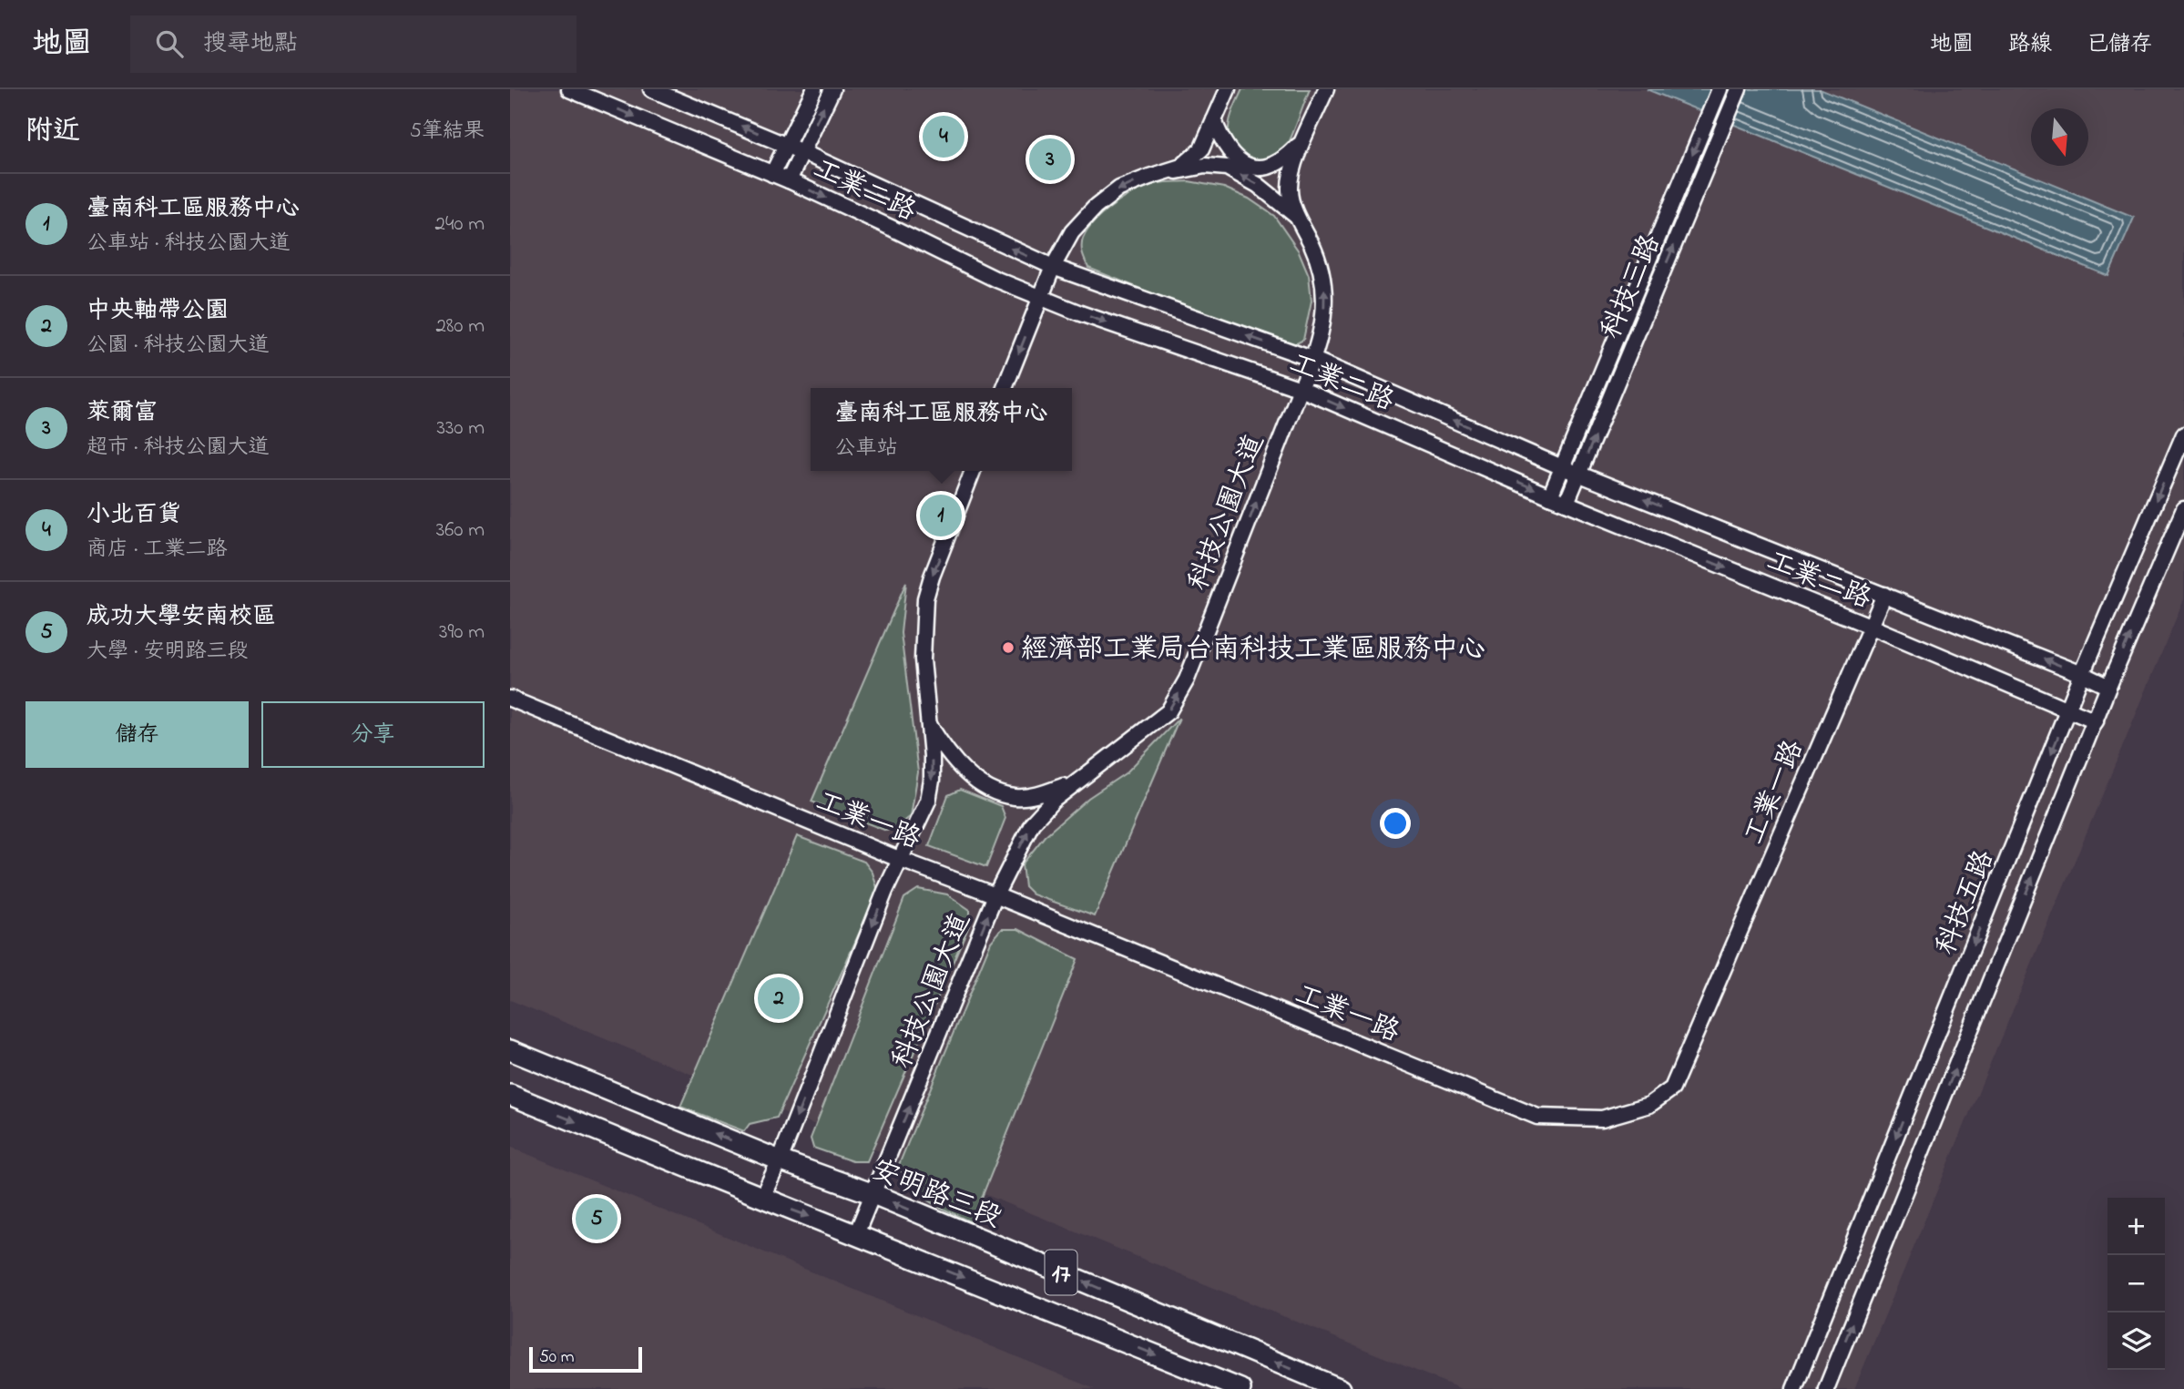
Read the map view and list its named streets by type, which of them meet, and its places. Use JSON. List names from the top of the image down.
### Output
{
  "streets": {
    "main road": ["安明路三段", "17"],
    "street": [
      "工業二路",
      "科技三路",
      "科技公園大道",
      "工業一路",
      "科技五路"
    ]
  },
  "crossings": [
    ["工業二路", "科技三路"],
    ["工業二路", "科技公園大道"],
    ["工業二路", "工業一路"],
    ["工業二路", "科技五路"],
    ["科技公園大道", "工業一路"],
    ["科技公園大道", "安明路三段"],
    ["科技公園大道", "17"]
  ],
  "places": ["經濟部工業局台南科技工業區服務中心"],
  "scale_bar": "50 m",
  "north": "bottom",
  "page": {
    "header": "地圖",
    "search": "搜尋地點",
    "nav": ["地圖", "路線", "已儲存"],
    "heading": ["附近", "5筆結果"],
    "pins": [
      "4",
      "3",
      "1",
      "2",
      "5"
    ],
    "list": [
      {
        "mark": "1",
        "name": "臺南科工區服務中心",
        "note": "公車站 · 科技公園大道",
        "value": "240 m"
      },
      {
        "mark": "2",
        "name": "中央軸帶公園",
        "note": "公園 · 科技公園大道",
        "value": "280 m"
      },
      {
        "mark": "3",
        "name": "萊爾富",
        "note": "超市 · 科技公園大道",
        "value": "330 m"
      },
      {
        "mark": "4",
        "name": "小北百貨",
        "note": "商店 · 工業二路",
        "value": "360 m"
      },
      {
        "mark": "5",
        "name": "成功大學安南校區",
        "note": "大學 · 安明路三段",
        "value": "390 m"
      }
    ],
    "popup": ["臺南科工區服務中心", "公車站"],
    "buttons": ["儲存", "分享"],
    "map_buttons": ["+", "−"],
    "scale": "50 m"
  }
}
